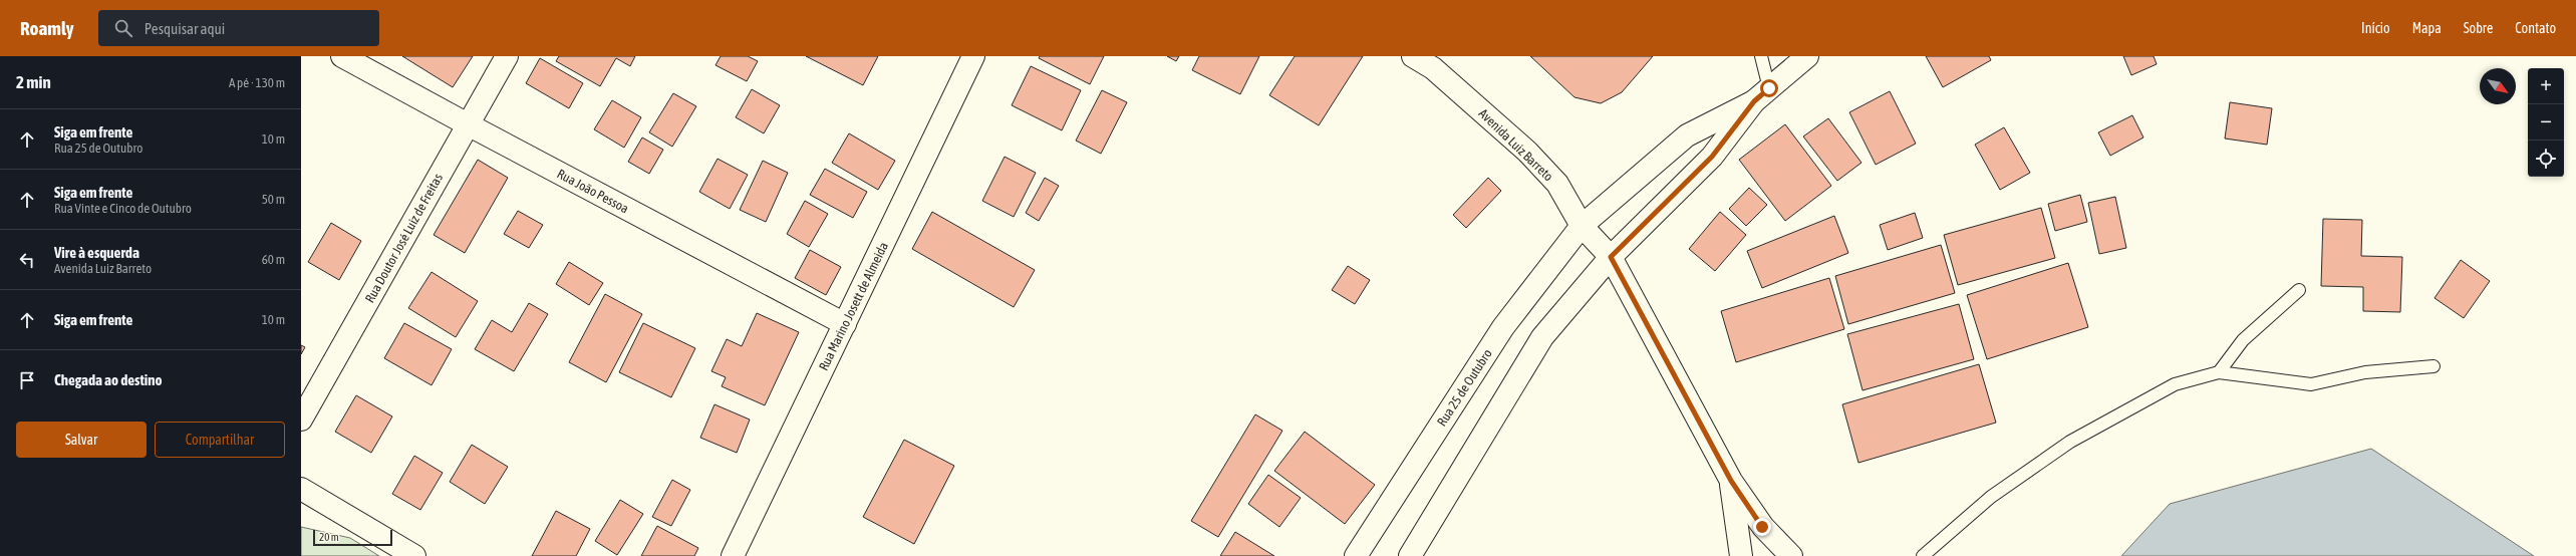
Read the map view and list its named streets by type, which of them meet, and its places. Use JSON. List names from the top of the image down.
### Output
{
  "streets": {
    "main road": [
      "Avenida Luiz Barreto",
      "Rua João Pessoa",
      "Rua Doutor José Luiz de Freitas",
      "Rua Marino Josett de Almeida",
      "Rua 25 de Outubro"
    ]
  },
  "crossings": [
    ["Avenida Luiz Barreto", "Rua 25 de Outubro"],
    ["Rua João Pessoa", "Rua Doutor José Luiz de Freitas"],
    ["Rua João Pessoa", "Rua Marino Josett de Almeida"]
  ],
  "scale_bar": "20 m",
  "north": "bottom right",
  "page": {
    "header": "Roamly",
    "search": "Pesquisar aqui",
    "nav": [
      "Início",
      "Mapa",
      "Sobre",
      "Contato"
    ],
    "heading": ["2 min", "A pé · 130 m"],
    "map_buttons": ["+", "−"],
    "list": [
      ["Siga em frente", "Rua 25 de Outubro", "10 m"],
      ["Siga em frente", "Rua Vinte e Cinco de Outubro", "50 m"],
      ["Vire à esquerda", "Avenida Luiz Barreto", "60 m"],
      ["Siga em frente", "10 m"],
      "Chegada ao destino"
    ],
    "buttons": ["Salvar", "Compartilhar"],
    "scale": "20 m"
  }
}
